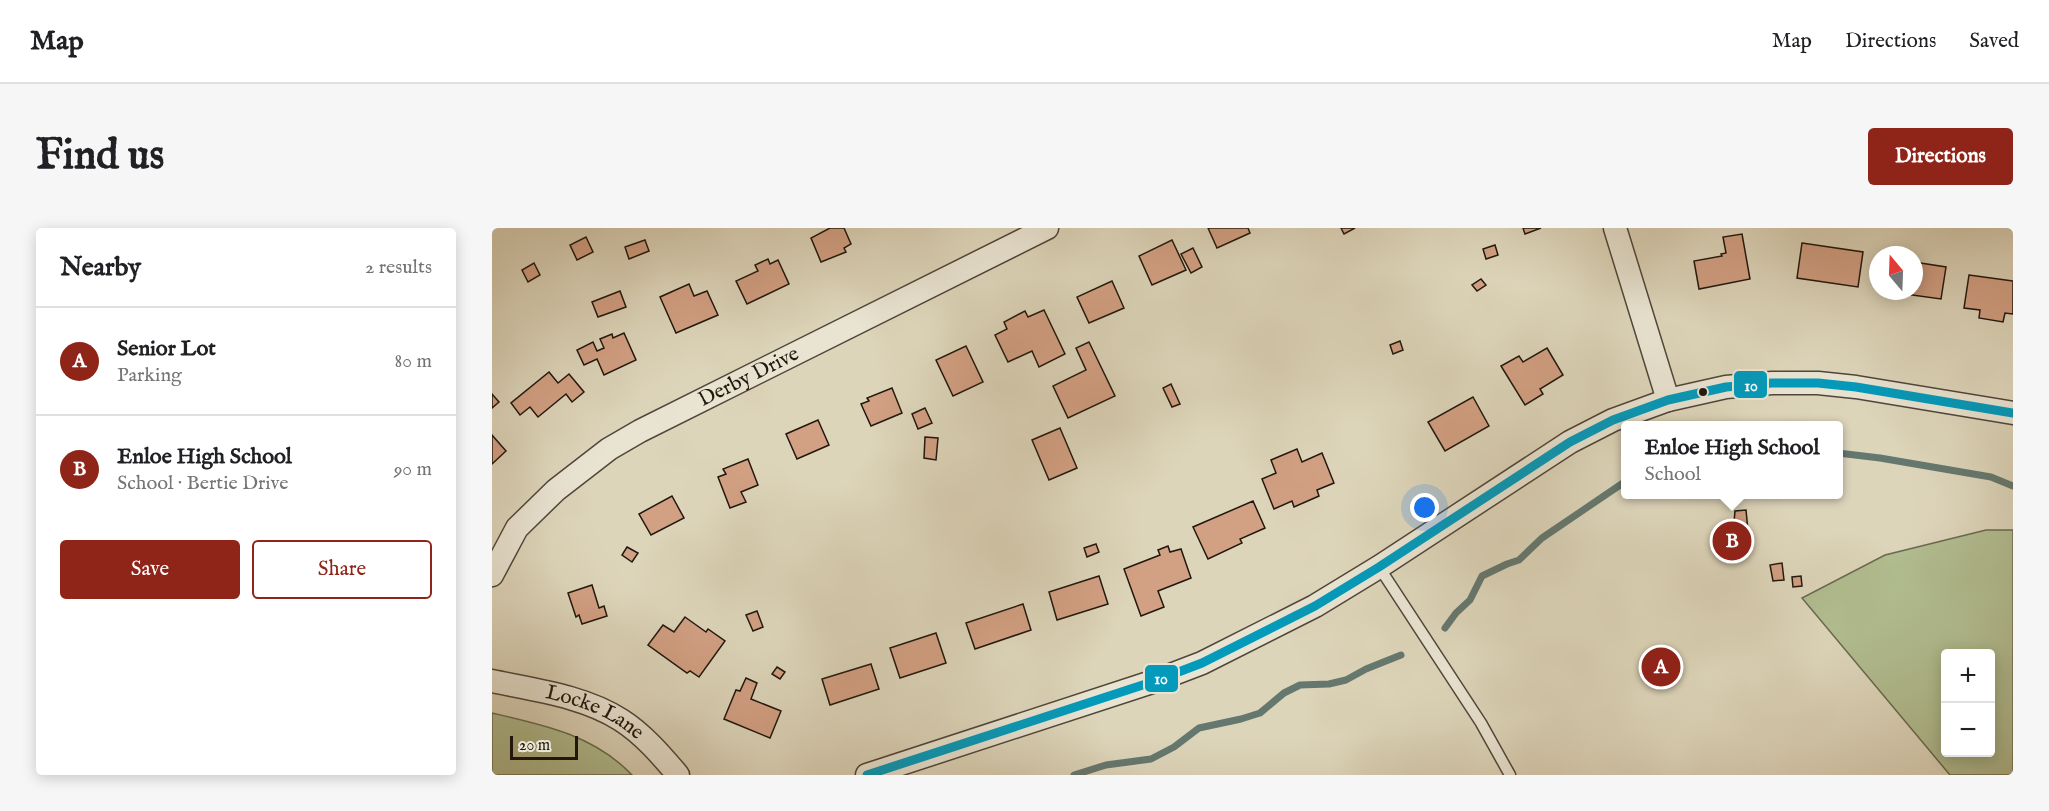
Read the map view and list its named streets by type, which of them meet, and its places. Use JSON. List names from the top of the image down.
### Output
{
  "streets": {
    "street": ["Derby Drive", "Locke Lane"]
  },
  "lines": ["transit line 10"],
  "scale_bar": "20 m",
  "north": "top",
  "page": {
    "header": "Map",
    "nav": ["Map", "Directions", "Saved"],
    "buttons": [
      "Directions",
      ["Save", "Share"]
    ],
    "title": "Find us",
    "heading": ["Nearby", "2 results"],
    "list": [
      {
        "mark": "A",
        "name": "Senior Lot",
        "note": "Parking",
        "value": "80 m"
      },
      {
        "mark": "B",
        "name": "Enloe High School",
        "note": "School · Bertie Drive",
        "value": "90 m"
      }
    ],
    "popup": ["Enloe High School", "School"],
    "pins": ["B", "A"],
    "map_buttons": ["+", "−"],
    "scale": "20 m"
  }
}
